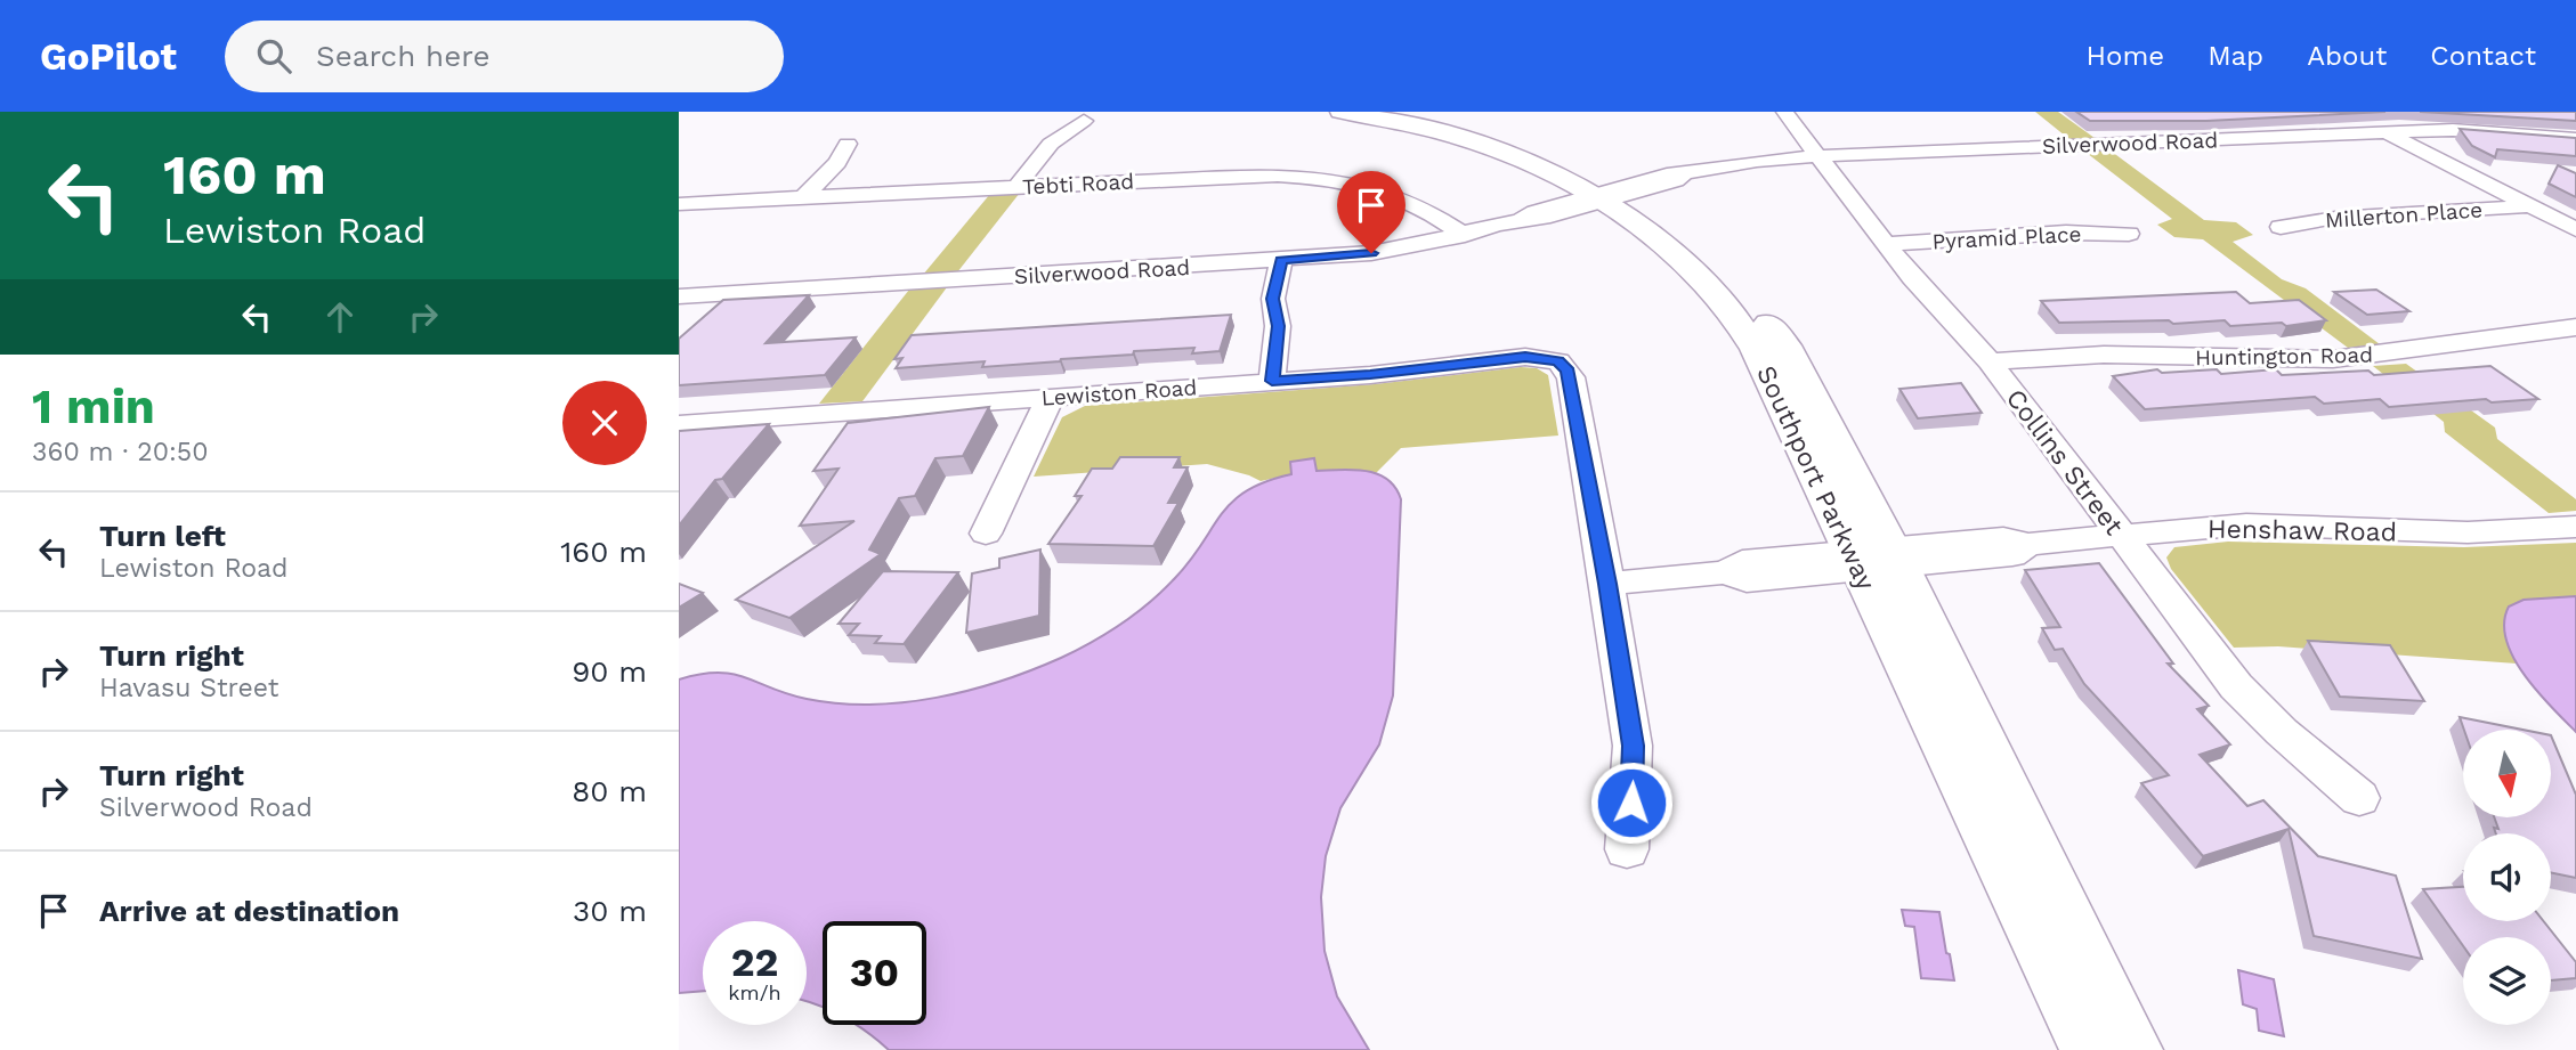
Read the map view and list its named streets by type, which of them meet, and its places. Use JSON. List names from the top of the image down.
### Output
{
  "streets": {
    "street": [
      "Silverwood Road",
      "Tebti Road",
      "Millerton Place",
      "Pyramid Place",
      "Huntington Road",
      "Lewiston Road",
      "Collins Street",
      "Southport Parkway",
      "Henshaw Road"
    ]
  },
  "crossings": [
    ["Silverwood Road", "Tebti Road"],
    ["Silverwood Road", "Collins Street"],
    ["Silverwood Road", "Southport Parkway"],
    ["Pyramid Place", "Collins Street"],
    ["Huntington Road", "Collins Street"],
    ["Lewiston Road", "Henshaw Road"],
    ["Collins Street", "Henshaw Road"],
    ["Southport Parkway", "Henshaw Road"]
  ],
  "north": "bottom",
  "page": {
    "header": "GoPilot",
    "search": "Search here",
    "nav": [
      "Home",
      "Map",
      "About",
      "Contact"
    ],
    "turn": ["160 m", "Lewiston Road"],
    "heading": ["1 min", "360 m · 20:50"],
    "list": [
      {
        "name": "Turn left",
        "note": "Lewiston Road",
        "value": "160 m"
      },
      {
        "name": "Turn right",
        "note": "Havasu Street",
        "value": "90 m"
      },
      {
        "name": "Turn right",
        "note": "Silverwood Road",
        "value": "80 m"
      },
      {
        "name": "Arrive at destination",
        "value": "30 m"
      }
    ],
    "speed": "22 km/h",
    "limit": "30"
  }
}
